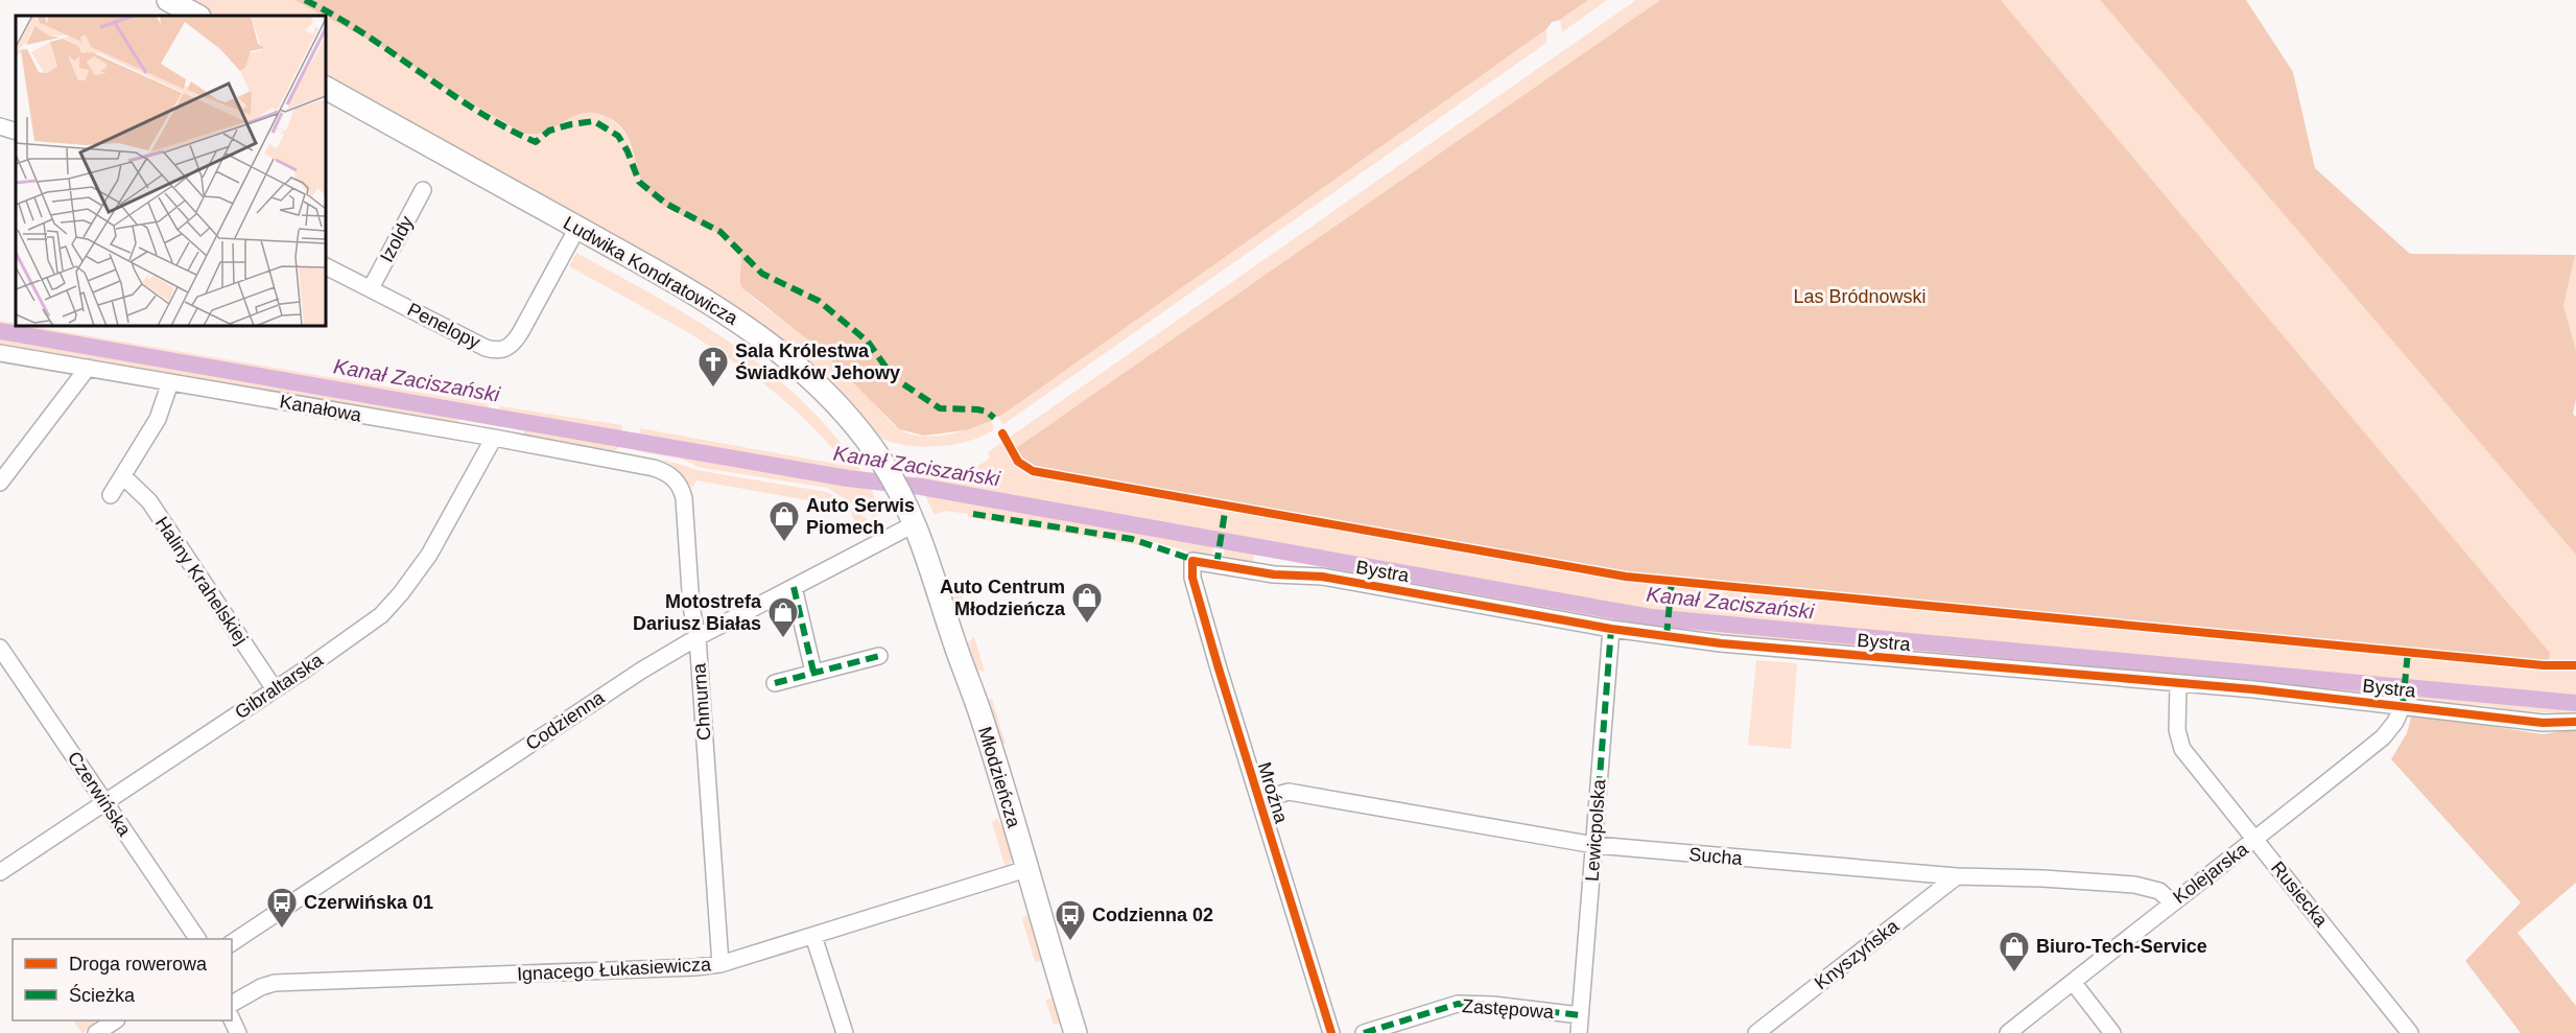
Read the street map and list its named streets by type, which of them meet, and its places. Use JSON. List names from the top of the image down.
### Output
{
  "streets": {
    "main road": ["Ludwika Kondratowicza", "Młodzieńcza"],
    "street": [
      "Izoldy",
      "Penelopy",
      "Kanałowa",
      "Bystra",
      "Haliny Krahelskiej",
      "Gibraltarska",
      "Chmurna",
      "Codzienna",
      "Mroźna",
      "Czerwińska",
      "Lewicpolska",
      "Sucha",
      "Kolejarska",
      "Rusiecka",
      "Knyszyńska",
      "Ignacego Łukasiewicza",
      "Zastępowa"
    ]
  },
  "crossings": [
    ["Izoldy", "Penelopy"],
    ["Ludwika Kondratowicza", "Penelopy"],
    ["Ludwika Kondratowicza", "Codzienna"],
    ["Ludwika Kondratowicza", "Młodzieńcza"],
    ["Kanałowa", "Gibraltarska"],
    ["Kanałowa", "Chmurna"],
    ["Bystra", "Mroźna"],
    ["Bystra", "Lewicpolska"],
    ["Bystra", "Kolejarska"],
    ["Bystra", "Rusiecka"],
    ["Haliny Krahelskiej", "Gibraltarska"],
    ["Gibraltarska", "Czerwińska"],
    ["Chmurna", "Codzienna"],
    ["Chmurna", "Ignacego Łukasiewicza"],
    ["Codzienna", "Młodzieńcza"],
    ["Młodzieńcza", "Ignacego Łukasiewicza"],
    ["Mroźna", "Sucha"],
    ["Lewicpolska", "Sucha"],
    ["Lewicpolska", "Zastępowa"],
    ["Sucha", "Kolejarska"],
    ["Sucha", "Knyszyńska"],
    ["Kolejarska", "Rusiecka"]
  ],
  "water": ["Kanał Zaciszański"],
  "parks": ["Las Bródnowski"],
  "places": {
    "church": ["Sala Królestwa Świadków Jehowy"],
    "shop": [
      "Auto Serwis Piomech",
      "Auto Centrum Młodzieńcza",
      "Motostrefa Dariusz Białas",
      "Biuro-Tech-Service"
    ],
    "bus stop": ["Czerwińska 01", "Codzienna 02"]
  },
  "legend": ["Droga rowerowa", "Ścieżka"]
}
